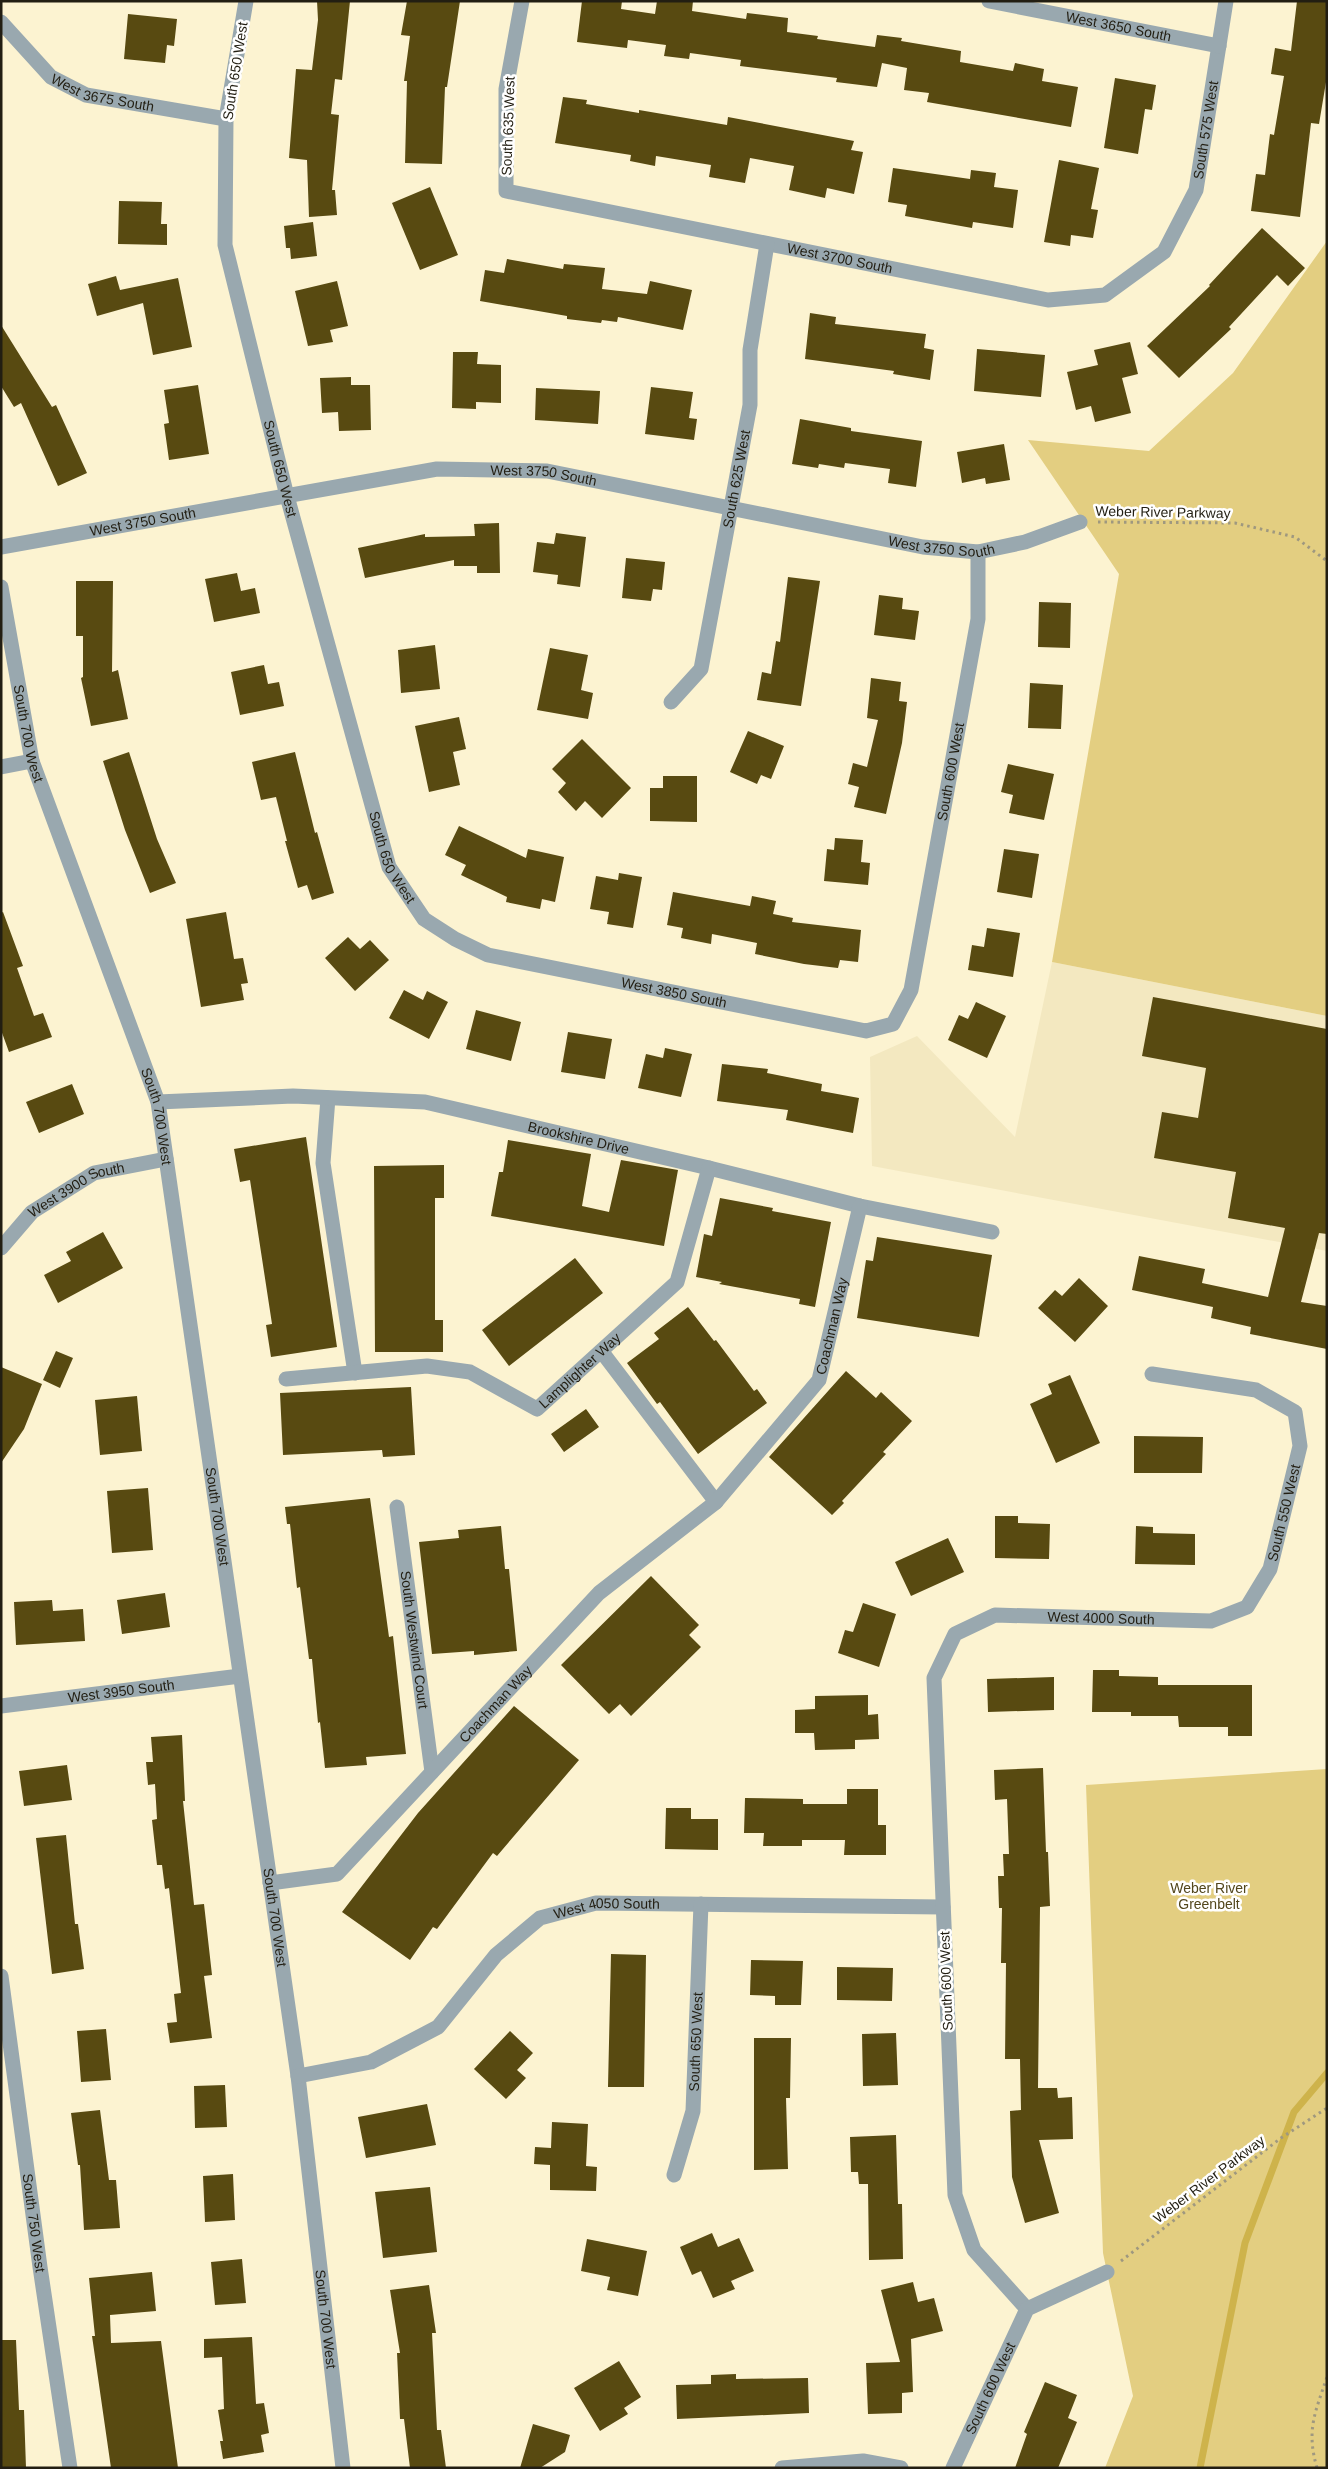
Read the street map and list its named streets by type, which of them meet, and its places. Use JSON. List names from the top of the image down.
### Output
{
  "streets": {
    "street": [
      "West 3650 South",
      "South 650 West",
      "West 3675 South",
      "South 635 West",
      "South 575 West",
      "West 3700 South",
      "West 3750 South",
      "South 625 West",
      "South 700 West",
      "South 600 West",
      "West 3850 South",
      "Brookshire Drive",
      "West 3900 South",
      "Coachman Way",
      "Lamplighter Way",
      "South 550 West",
      "West 4000 South",
      "South Westwind Court",
      "West 3950 South",
      "West 4050 South",
      "South 750 West"
    ],
    "path": ["Weber River Parkway"]
  },
  "crossings": [
    ["West 3650 South", "South 575 West"],
    ["South 650 West", "West 3675 South"],
    ["South 650 West", "West 3750 South"],
    ["South 650 West", "West 3850 South"],
    ["South 650 West", "West 4050 South"],
    ["South 635 West", "West 3700 South"],
    ["South 575 West", "West 3700 South"],
    ["West 3700 South", "South 625 West"],
    ["West 3750 South", "South 625 West"],
    ["West 3750 South", "Weber River Parkway"],
    ["West 3750 South", "South 600 West"],
    ["South 700 West", "Brookshire Drive"],
    ["South 700 West", "West 3900 South"],
    ["South 700 West", "Coachman Way"],
    ["South 700 West", "West 3950 South"],
    ["South 700 West", "West 4050 South"],
    ["South 600 West", "West 3850 South"],
    ["South 600 West", "West 4000 South"],
    ["South 600 West", "West 4050 South"],
    ["Brookshire Drive", "Coachman Way"],
    ["Brookshire Drive", "Lamplighter Way"],
    ["Coachman Way", "South Westwind Court"],
    ["South 550 West", "West 4000 South"]
  ],
  "parks": ["Weber River Greenbelt"]
}
